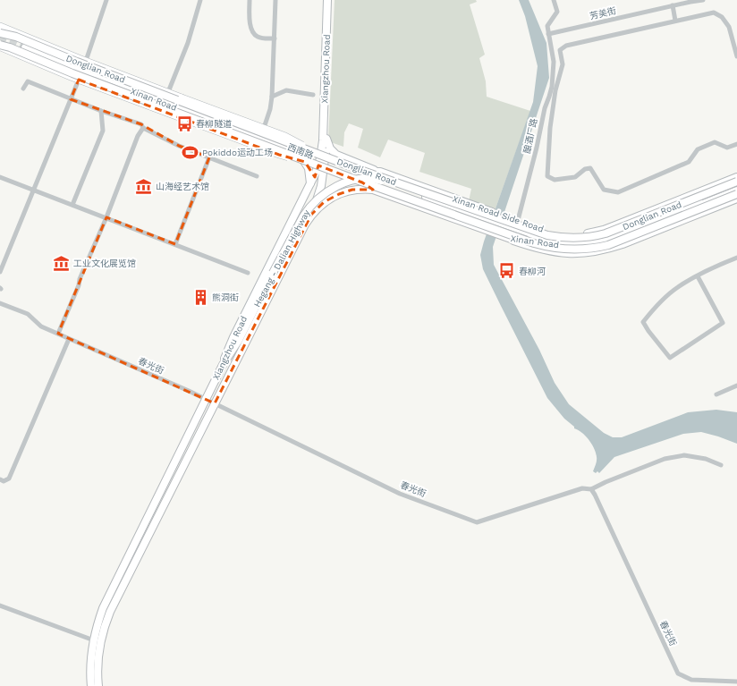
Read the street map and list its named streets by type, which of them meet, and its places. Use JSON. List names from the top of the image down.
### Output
{
  "streets": {
    "main road": [
      "Donglian Road",
      "Xiangzhou Road",
      "Xinan Road",
      "西南路",
      "Xinan Road Side Road",
      "Hegang - Dalian Highway"
    ],
    "street": ["芳美街", "酿酒厂路", "春光街"]
  },
  "crossings": [
    ["芳美街", "酿酒厂路"],
    ["Donglian Road", "Xiangzhou Road"],
    ["Donglian Road", "Xinan Road"],
    ["Donglian Road", "Xinan Road Side Road"],
    ["Xiangzhou Road", "Xinan Road"],
    ["Xiangzhou Road", "Xinan Road Side Road"],
    ["Xiangzhou Road", "Hegang - Dalian Highway"],
    ["Xiangzhou Road", "春光街"],
    ["Xinan Road", "酿酒厂路"],
    ["Xinan Road", "西南路"],
    ["Xinan Road", "Xinan Road Side Road"],
    ["Xinan Road", "Hegang - Dalian Highway"],
    ["酿酒厂路", "Xinan Road Side Road"]
  ],
  "places": {
    "bus stop": ["春柳隧道", "春柳河"],
    "sports": ["Pokiddo运动工场"],
    "museum": ["山海经艺术馆", "工业文化展览馆"],
    "building": ["熊洞街"]
  }
}
